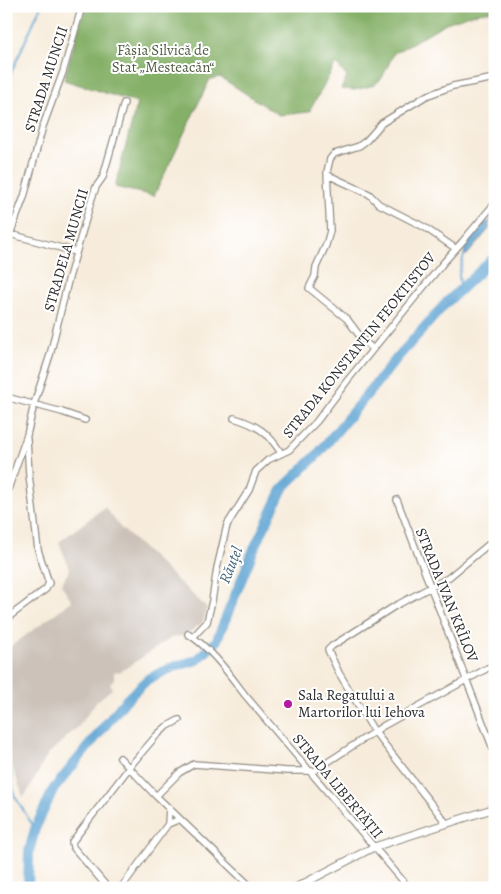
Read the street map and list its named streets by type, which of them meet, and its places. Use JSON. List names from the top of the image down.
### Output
{
  "streets": {
    "street": [
      "STRADA MUNCII",
      "STRADELA MUNCII",
      "STRADA KONSTANTIN FEOKTISTOV",
      "STRADA IVAN KRÎLOV",
      "STRADA LIBERTĂȚII"
    ]
  },
  "crossings": [
    ["STRADA KONSTANTIN FEOKTISTOV", "STRADA LIBERTĂȚII"]
  ],
  "water": ["Răuțel"],
  "parks": ["Fâșia Silvică de Stat „Mesteacăn“"],
  "places": ["Sala Regatului a Martorilor lui Iehova"]
}
